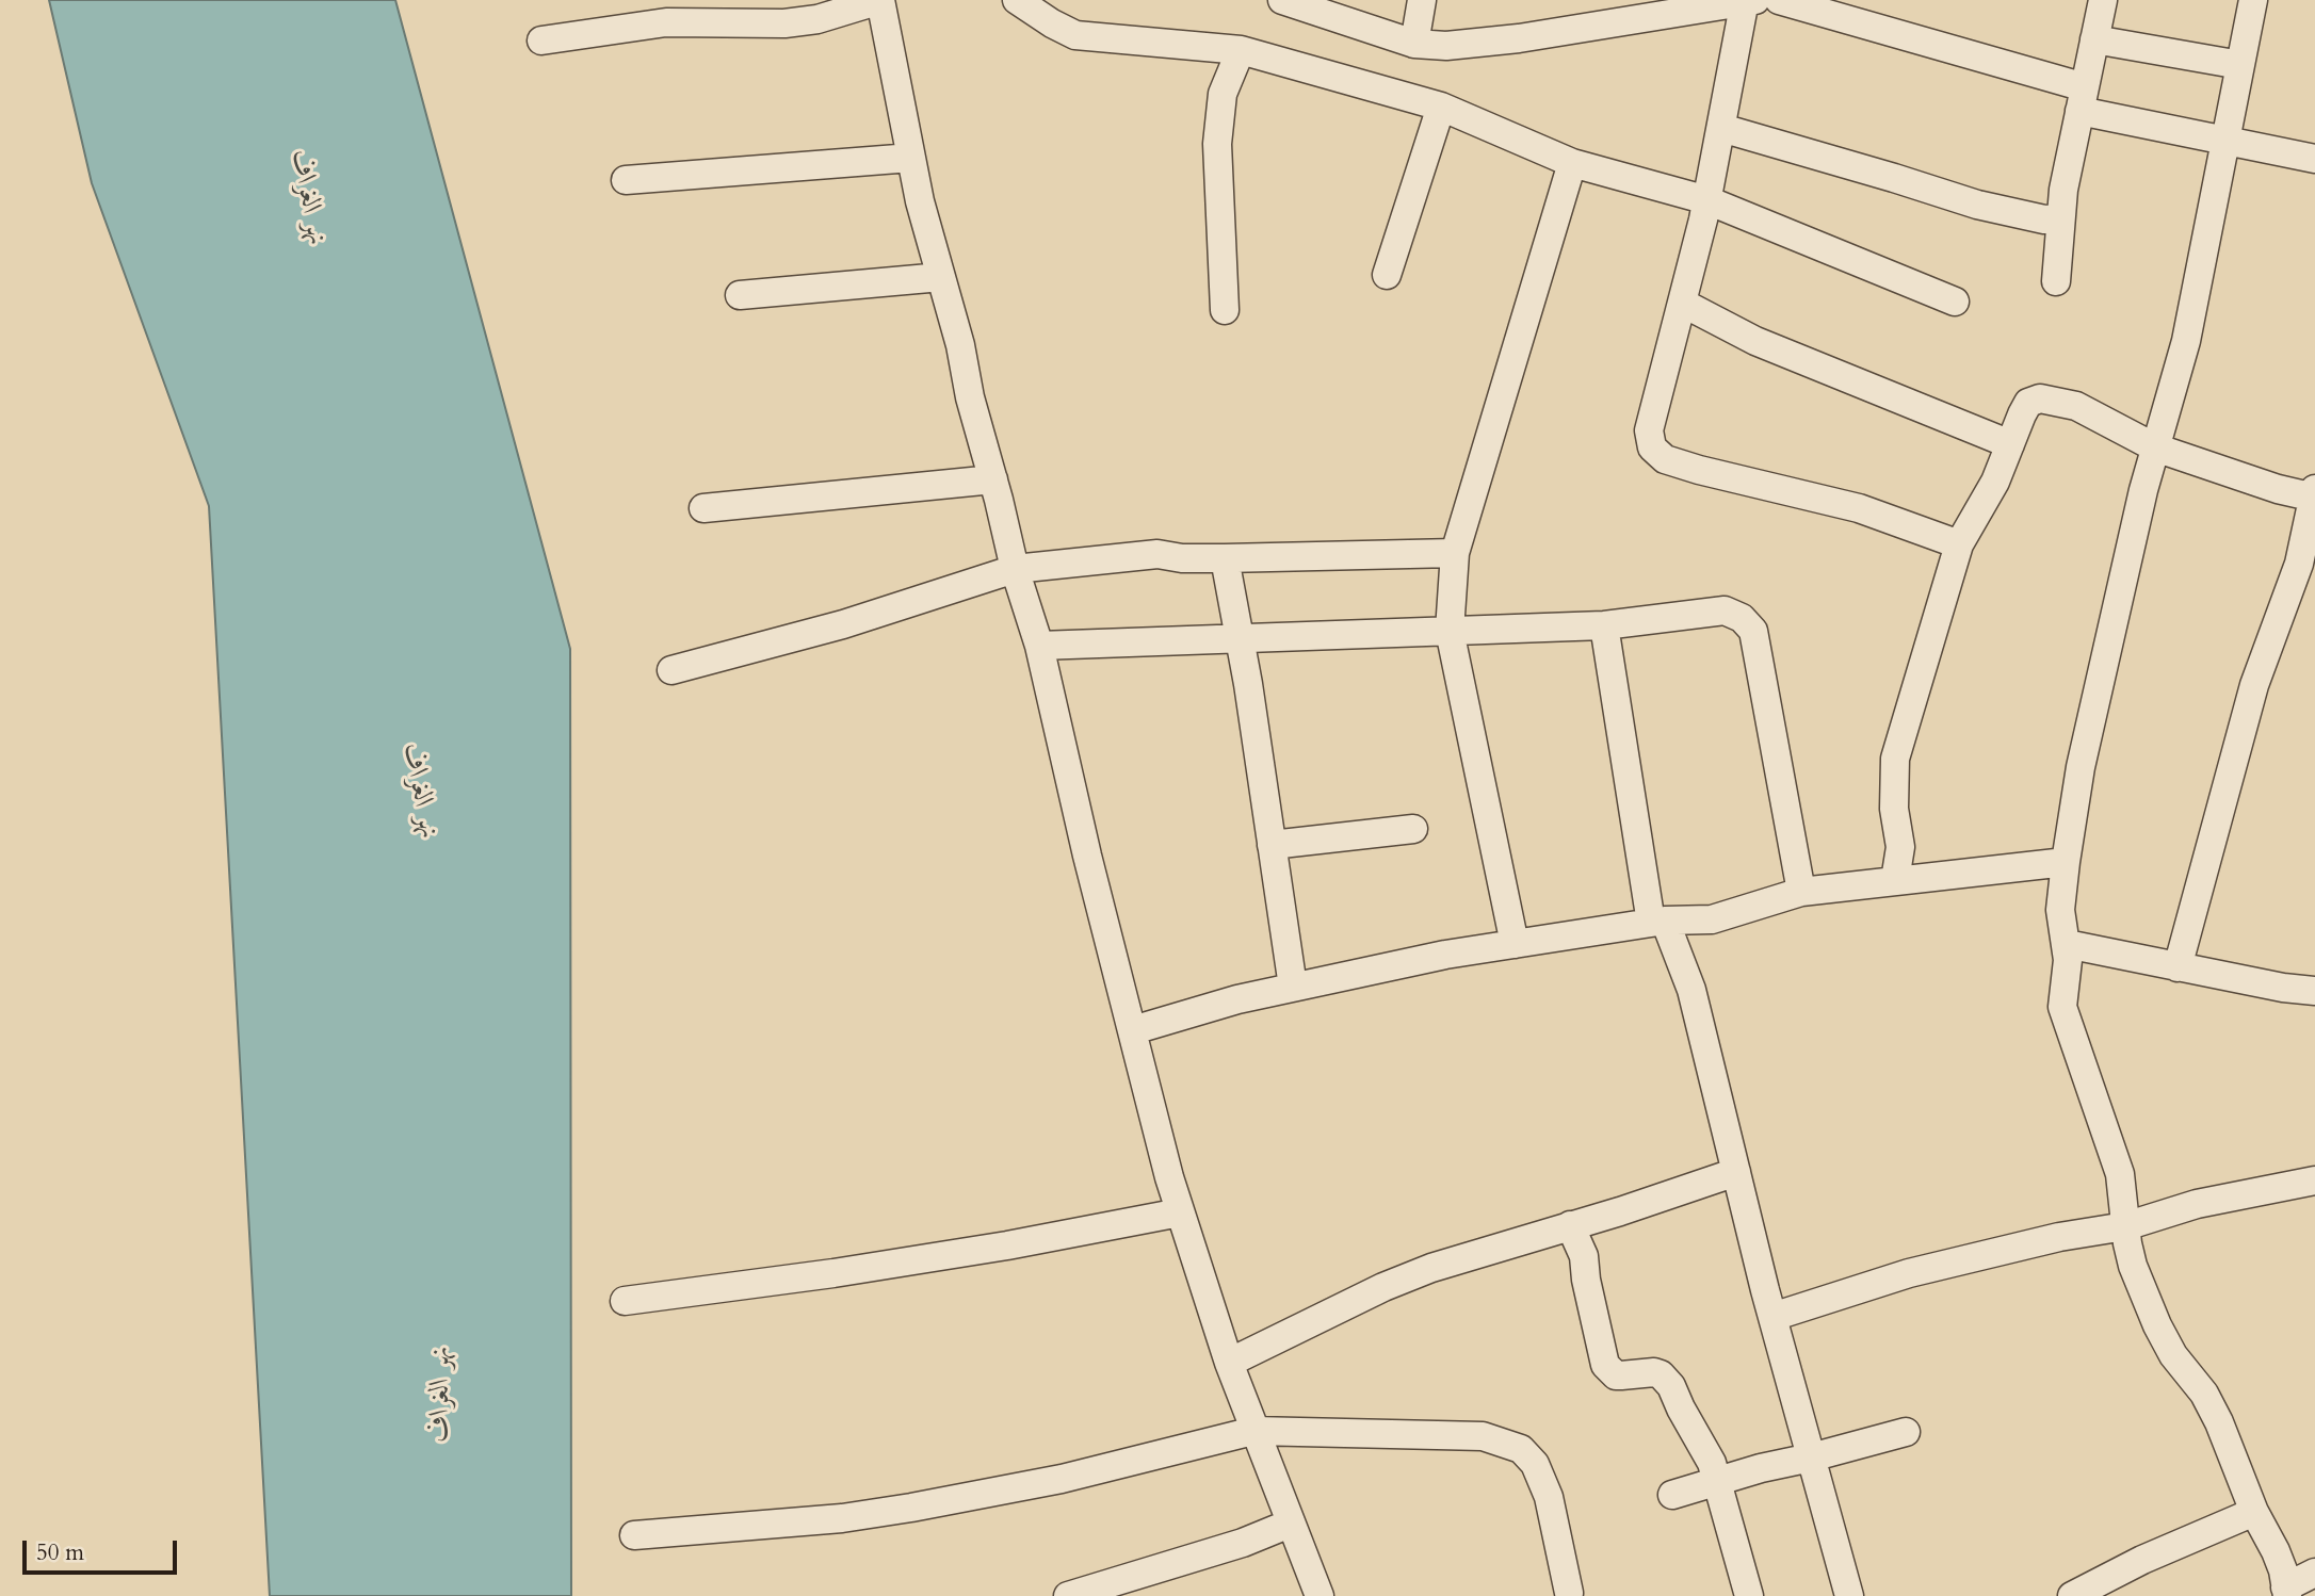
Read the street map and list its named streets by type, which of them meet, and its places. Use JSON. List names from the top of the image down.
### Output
{
  "water": ["نهر الغراف"],
  "scale_bar": "50 m"
}
